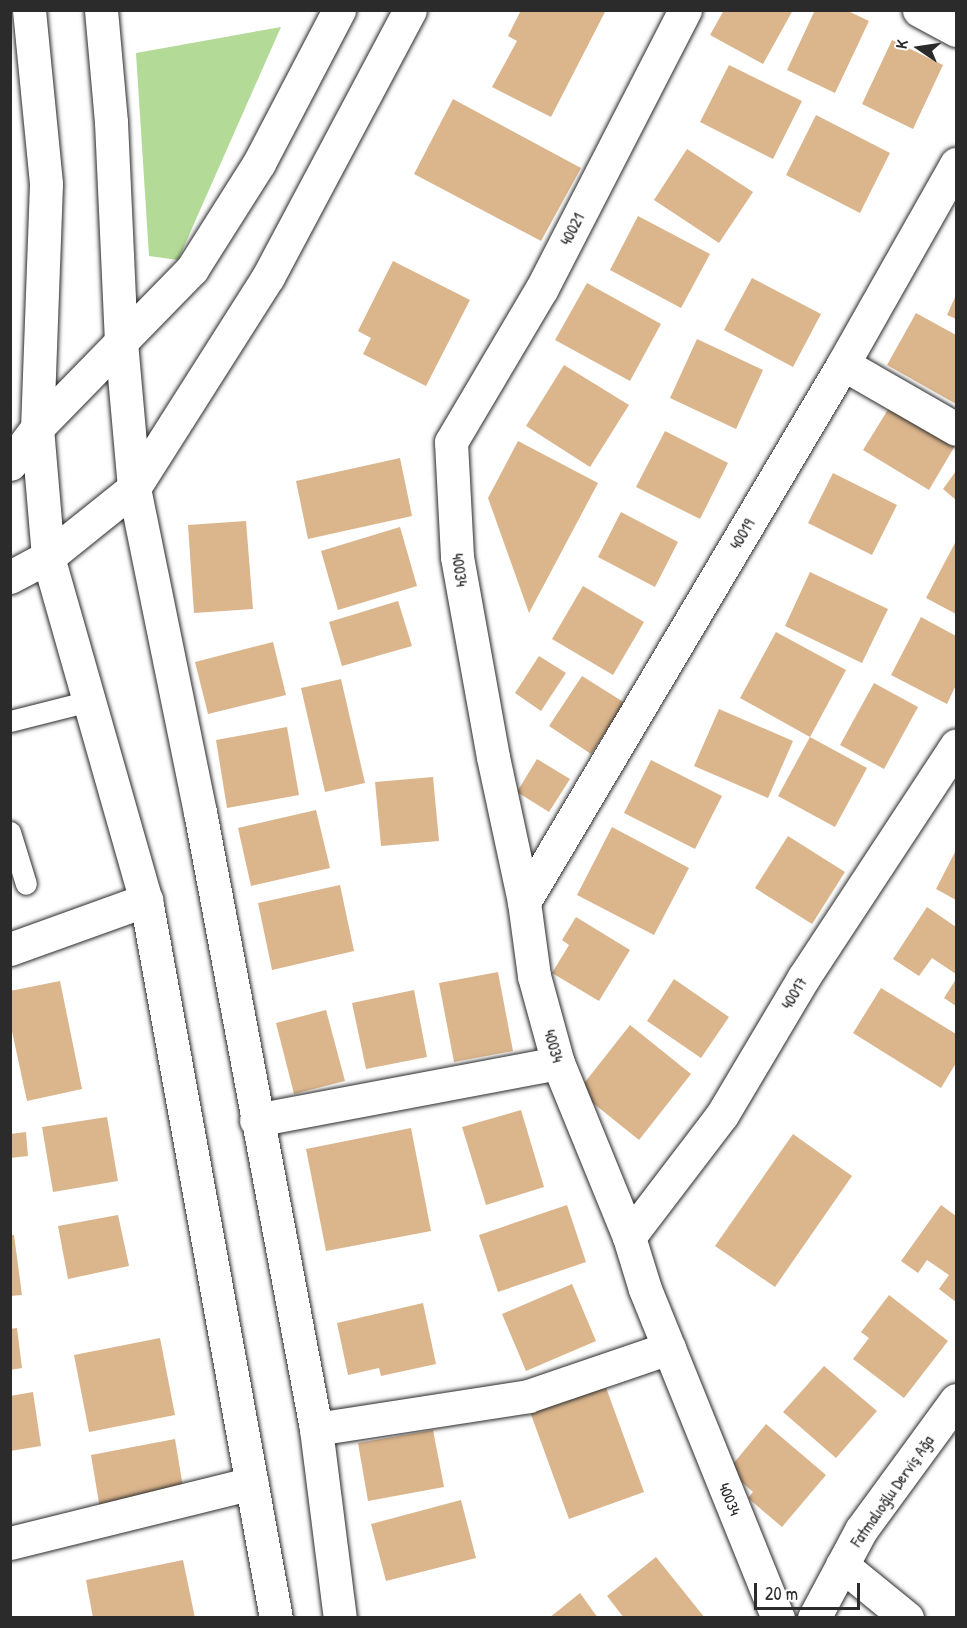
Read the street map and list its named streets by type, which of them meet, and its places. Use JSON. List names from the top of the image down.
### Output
{
  "streets": {
    "street": [
      "40021",
      "40019",
      "40034",
      "40017",
      "Fatmalıoğlu Derviş Ağa"
    ]
  },
  "crossings": [
    ["40021", "40034"],
    ["40019", "40034"],
    ["40034", "40017"]
  ],
  "scale_bar": "20 m",
  "north": "left"
}
